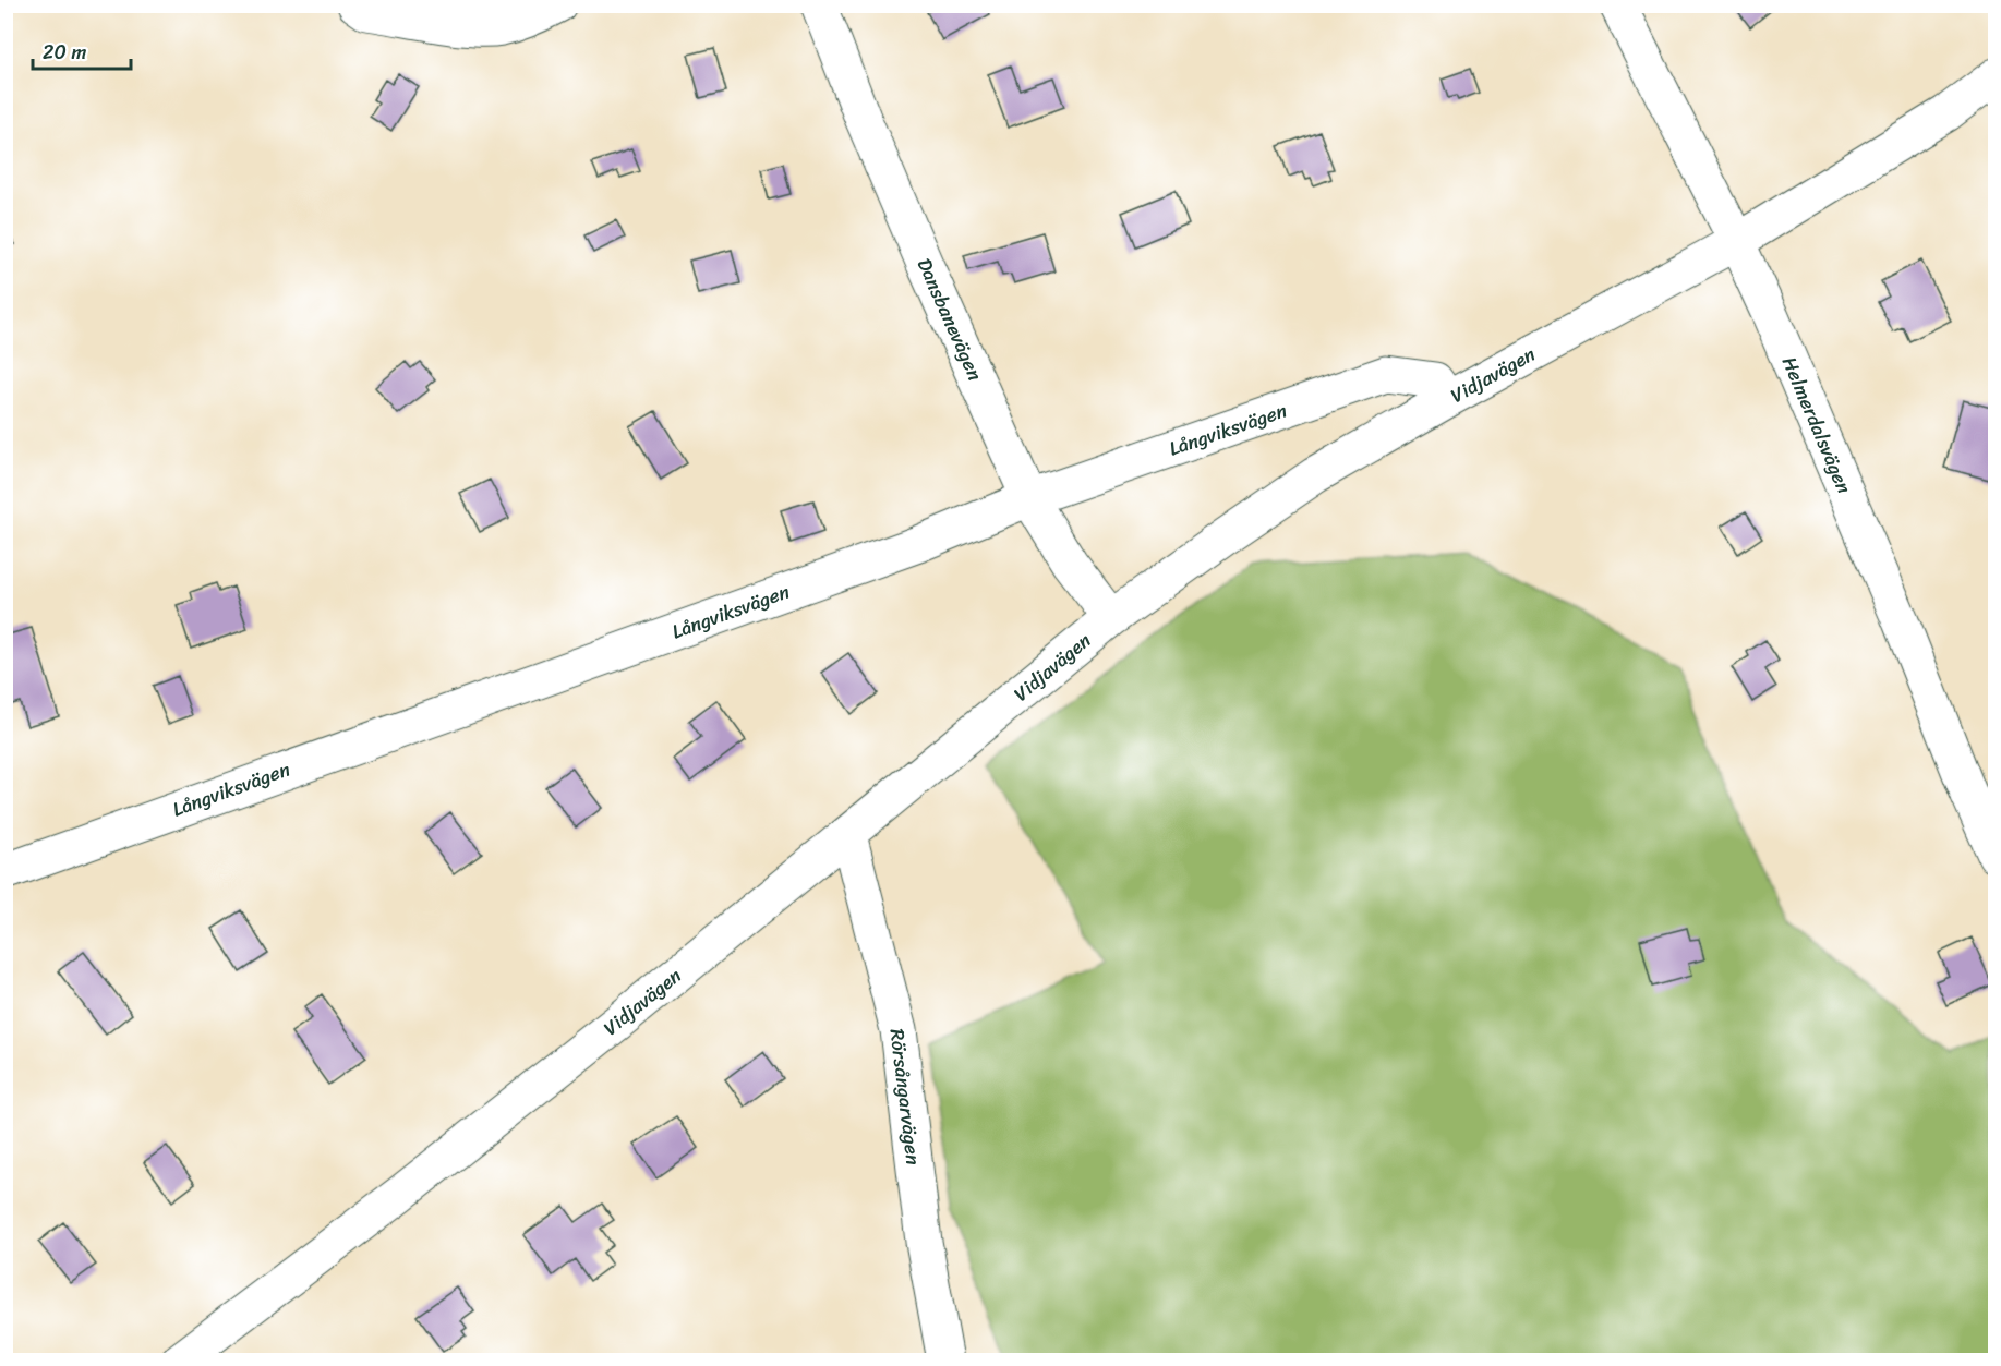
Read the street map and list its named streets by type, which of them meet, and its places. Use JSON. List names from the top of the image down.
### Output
{
  "streets": {
    "street": [
      "Dansbanevägen",
      "Vidjavägen",
      "Helmerdalsvägen",
      "Långviksvägen",
      "Rörsångarvägen"
    ]
  },
  "crossings": [
    ["Dansbanevägen", "Vidjavägen"],
    ["Dansbanevägen", "Långviksvägen"],
    ["Vidjavägen", "Helmerdalsvägen"],
    ["Vidjavägen", "Långviksvägen"],
    ["Vidjavägen", "Rörsångarvägen"]
  ],
  "scale_bar": "20 m"
}
